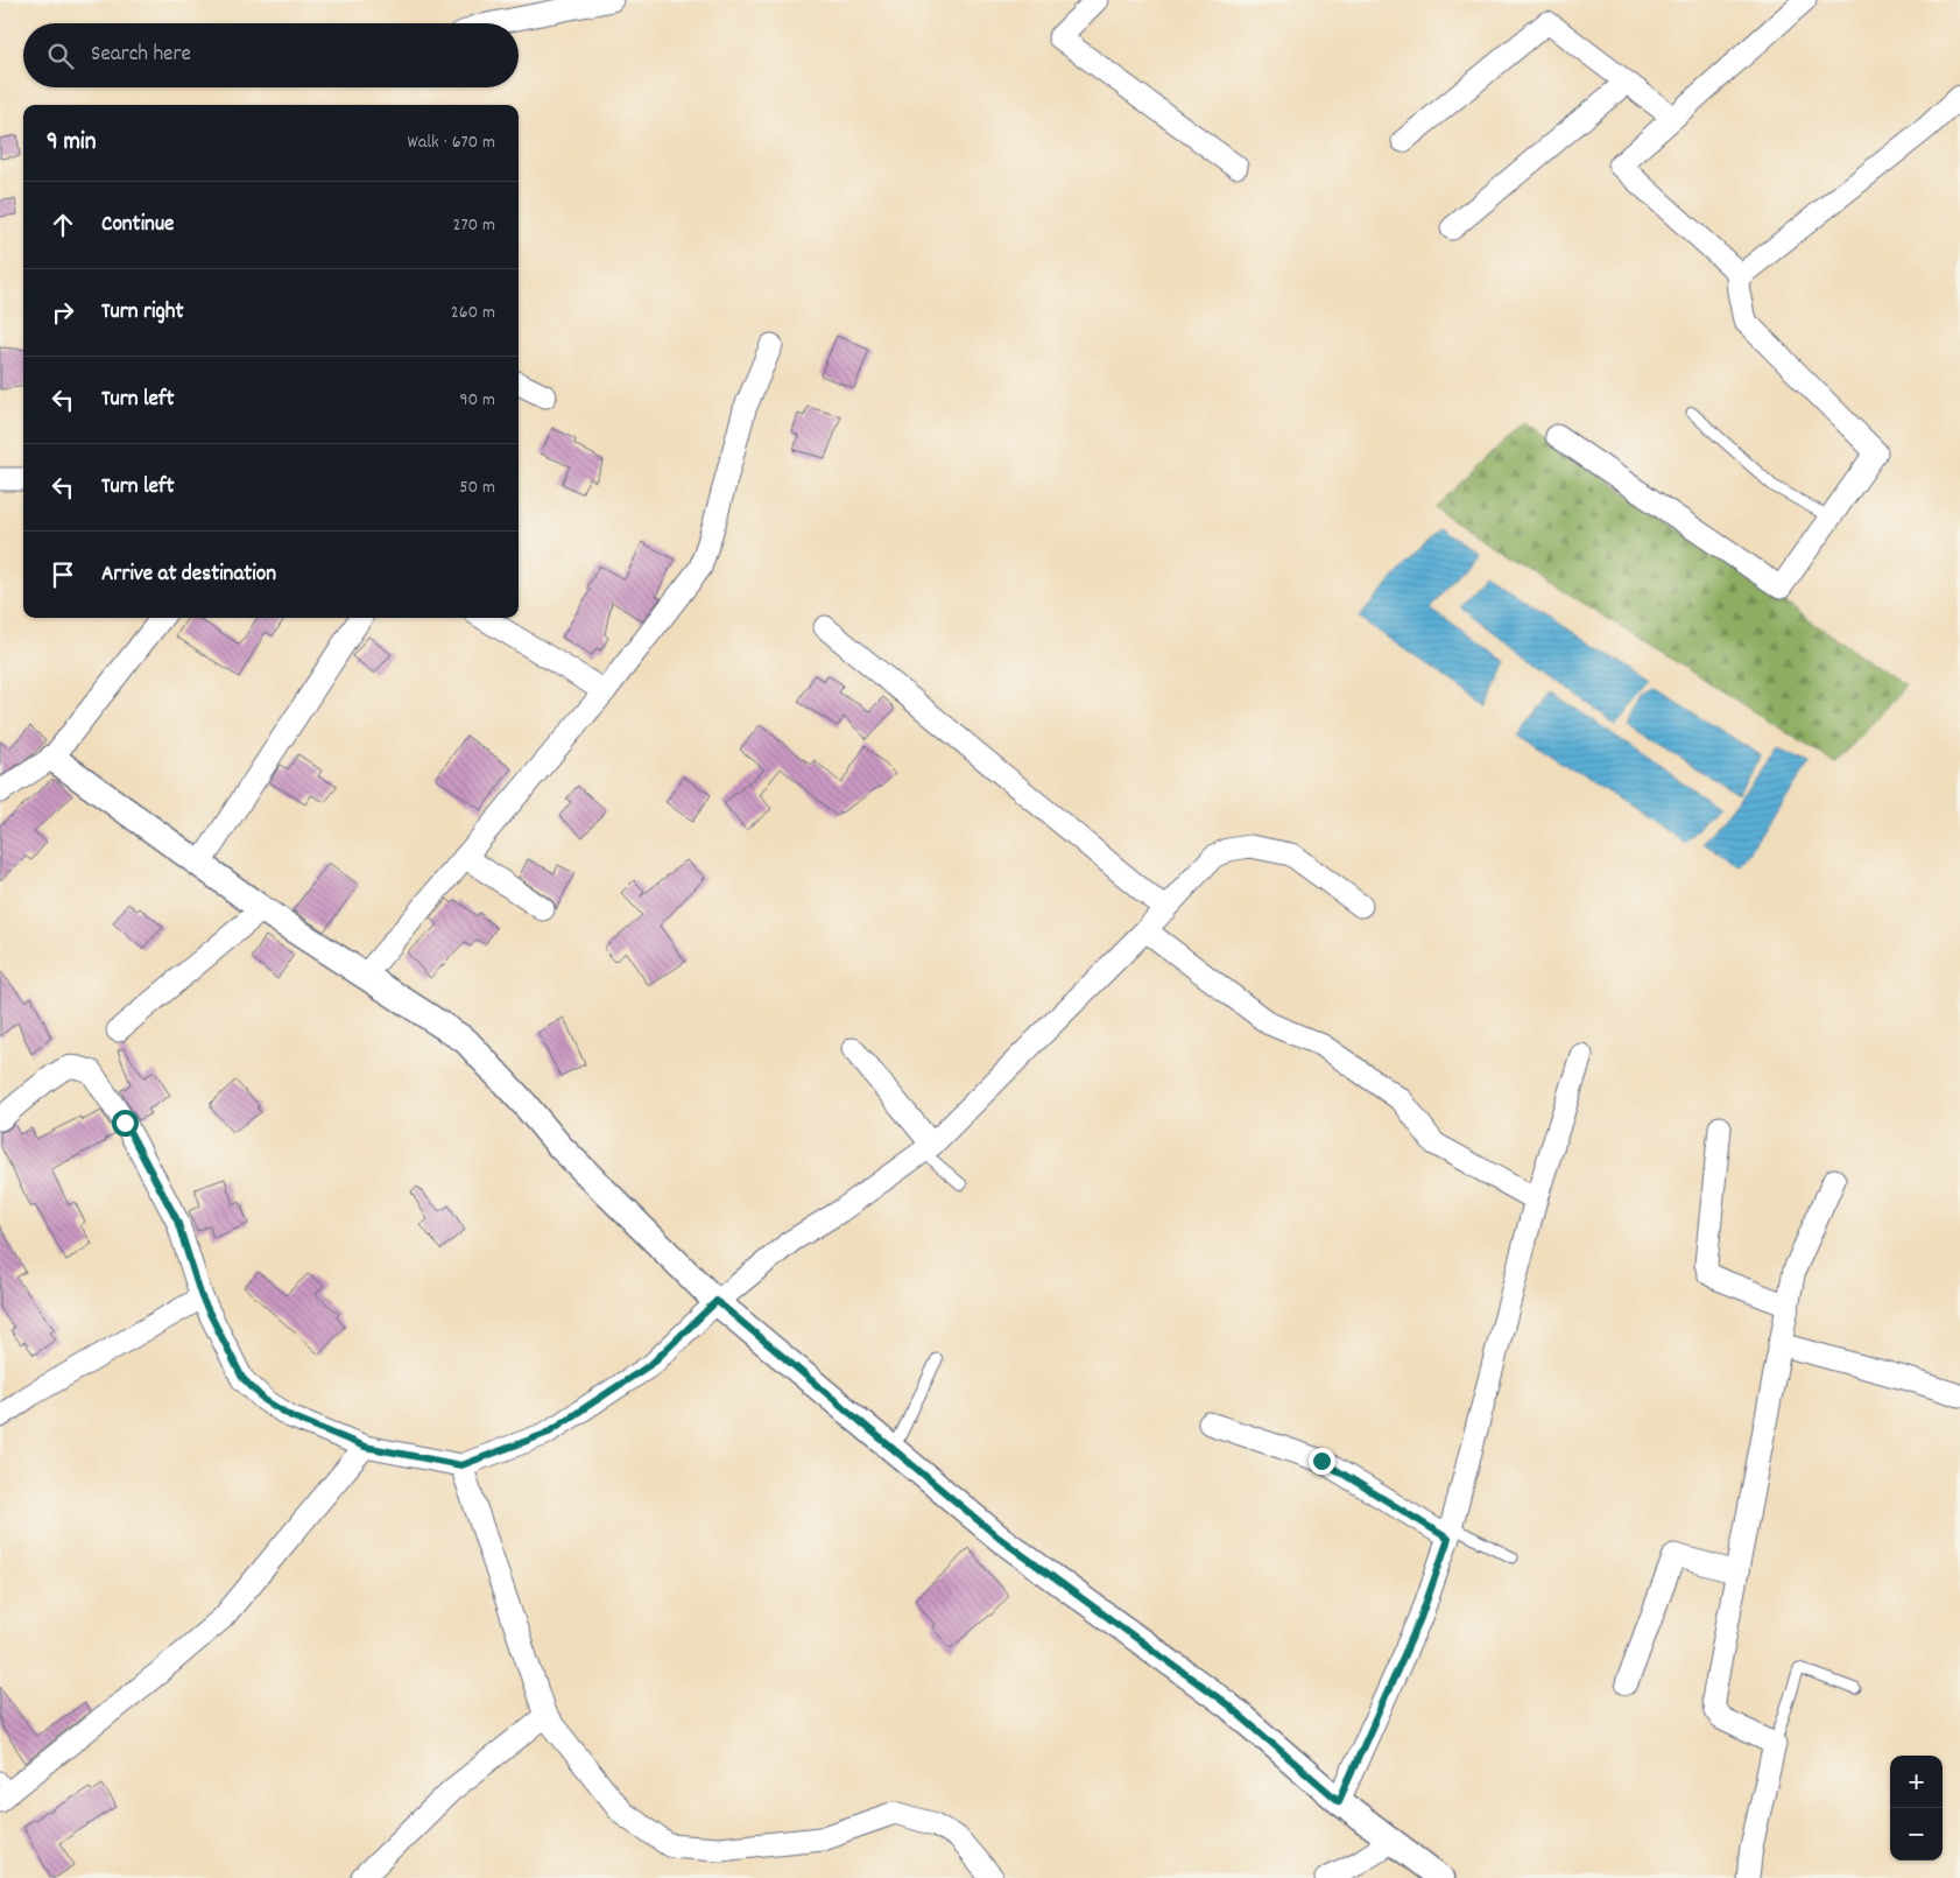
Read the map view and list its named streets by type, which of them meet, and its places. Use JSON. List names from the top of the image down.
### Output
{
  "page": {
    "search": "Search here",
    "heading": ["9 min", "Walk · 670 m"],
    "list": [
      ["Continue", "270 m"],
      ["Turn right", "260 m"],
      ["Turn left", "90 m"],
      ["Turn left", "50 m"],
      "Arrive at destination"
    ],
    "map_buttons": ["+", "−"]
  }
}
